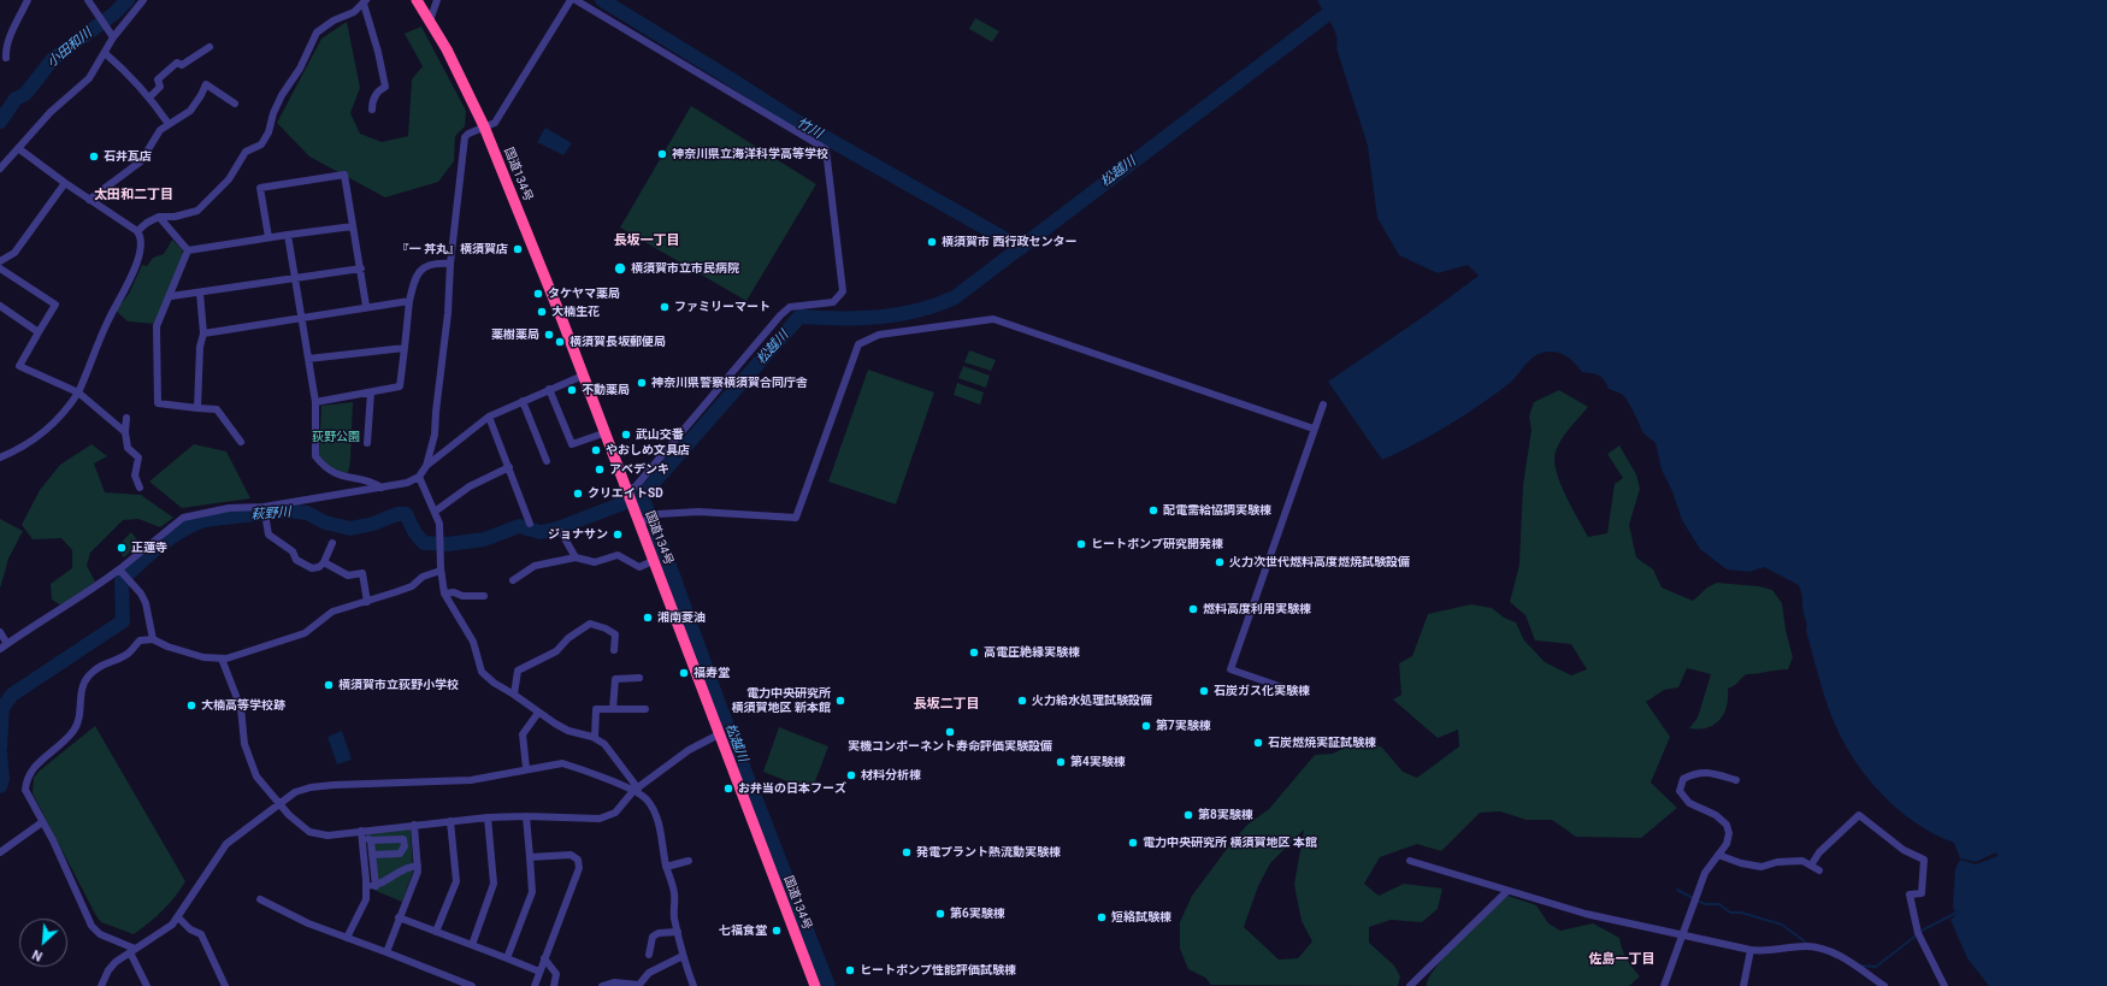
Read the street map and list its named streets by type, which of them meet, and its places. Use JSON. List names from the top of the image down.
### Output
{
  "streets": {
    "highway": ["国道134号"]
  },
  "districts": [
    "太田和二丁目",
    "長坂一丁目",
    "長坂二丁目",
    "佐島一丁目"
  ],
  "water": [
    "小田和川",
    "竹川",
    "松越川",
    "萩野川"
  ],
  "parks": ["荻野公園"],
  "places": [
    "神奈川県立海洋科学高等学校",
    "石井瓦店",
    "横須賀市 西行政センター",
    "『一 丼丸』横須賀店",
    "横須賀市立市民病院",
    "タケヤマ薬局",
    "ファミリーマート",
    "大楠生花",
    "薬樹薬局",
    "横須賀長坂郵便局",
    "神奈川県警察横須賀合同庁舎",
    "不動薬局",
    "武山交番",
    "やおしめ文具店",
    "アベデンキ",
    "クリエイトSD",
    "配電需給協調実験棟",
    "ジョナサン",
    "ヒートポンプ研究開発棟",
    "正蓮寺",
    "火力次世代燃料高度燃焼試験設備",
    "燃料高度利用実験棟",
    "湘南菱油",
    "高電圧絶縁実験棟",
    "福寿堂",
    "横須賀市立荻野小学校",
    "石炭ガス化実験棟",
    "電力中央研究所 横須賀地区 新本館",
    "火力給水処理試験設備",
    "大楠高等学校跡",
    "第7実験棟",
    "実機コンポーネント寿命評価実験設備",
    "石炭燃焼実証試験棟",
    "第4実験棟",
    "材料分析棟",
    "お弁当の日本フーズ",
    "第8実験棟",
    "電力中央研究所 横須賀地区 本館",
    "発電プラント熱流動実験棟",
    "第6実験棟",
    "短絡試験棟",
    "七福食堂",
    "ヒートポンプ性能評価試験棟"
  ],
  "north": "bottom left"
}
